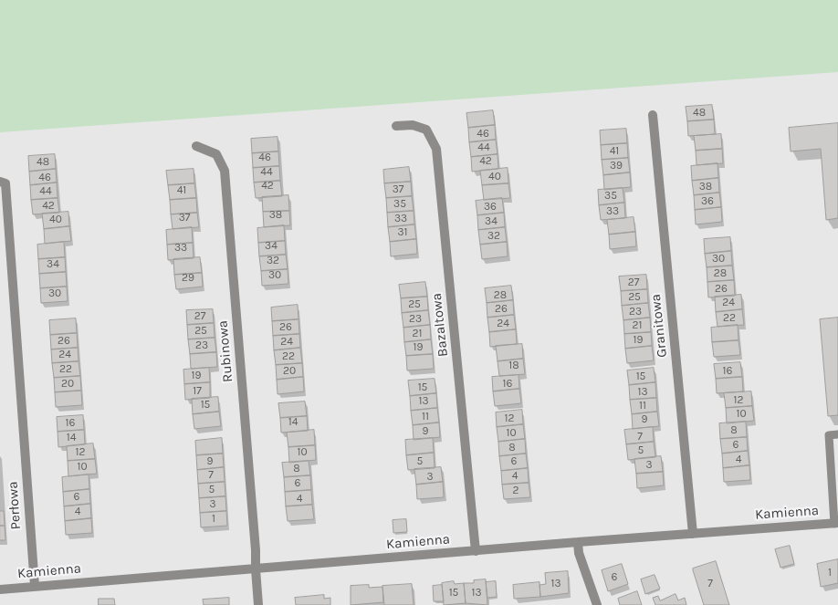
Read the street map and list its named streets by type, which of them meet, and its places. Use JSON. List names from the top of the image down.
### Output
{
  "streets": {
    "street": [
      "Bazaltowa",
      "Granitowa",
      "Rubinowa",
      "Perłowa",
      "Kamienna"
    ]
  },
  "crossings": [
    ["Bazaltowa", "Kamienna"],
    ["Granitowa", "Kamienna"],
    ["Rubinowa", "Kamienna"],
    ["Perłowa", "Kamienna"]
  ],
  "house_numbers": [
    "48",
    "46",
    "44",
    "41",
    "46",
    "42",
    "48",
    "39",
    "44",
    "40",
    "46",
    "42",
    "38",
    "37",
    "41",
    "44",
    "35",
    "36",
    "35",
    "42",
    "36",
    "33",
    "38",
    "37",
    "33",
    "40",
    "34",
    "31",
    "32",
    "34",
    "33",
    "30",
    "32",
    "34",
    "28",
    "30",
    "29",
    "27",
    "26",
    "30",
    "28",
    "25",
    "24",
    "25",
    "26",
    "23",
    "27",
    "22",
    "23",
    "24",
    "21",
    "26",
    "25",
    "21",
    "19",
    "26",
    "24",
    "23",
    "19",
    "24",
    "22",
    "18",
    "22",
    "20",
    "16",
    "19",
    "15",
    "20",
    "16",
    "15",
    "17",
    "13",
    "12",
    "13",
    "15",
    "11",
    "10",
    "11",
    "12",
    "9",
    "14",
    "16",
    "8",
    "9",
    "10",
    "7",
    "14",
    "6",
    "8",
    "5",
    "12",
    "10",
    "4",
    "9",
    "5",
    "6",
    "3",
    "10",
    "8",
    "7",
    "4",
    "3",
    "6",
    "5",
    "2",
    "6",
    "4",
    "3",
    "4",
    "1",
    "1",
    "6",
    "13",
    "7",
    "15",
    "13"
  ]
}
